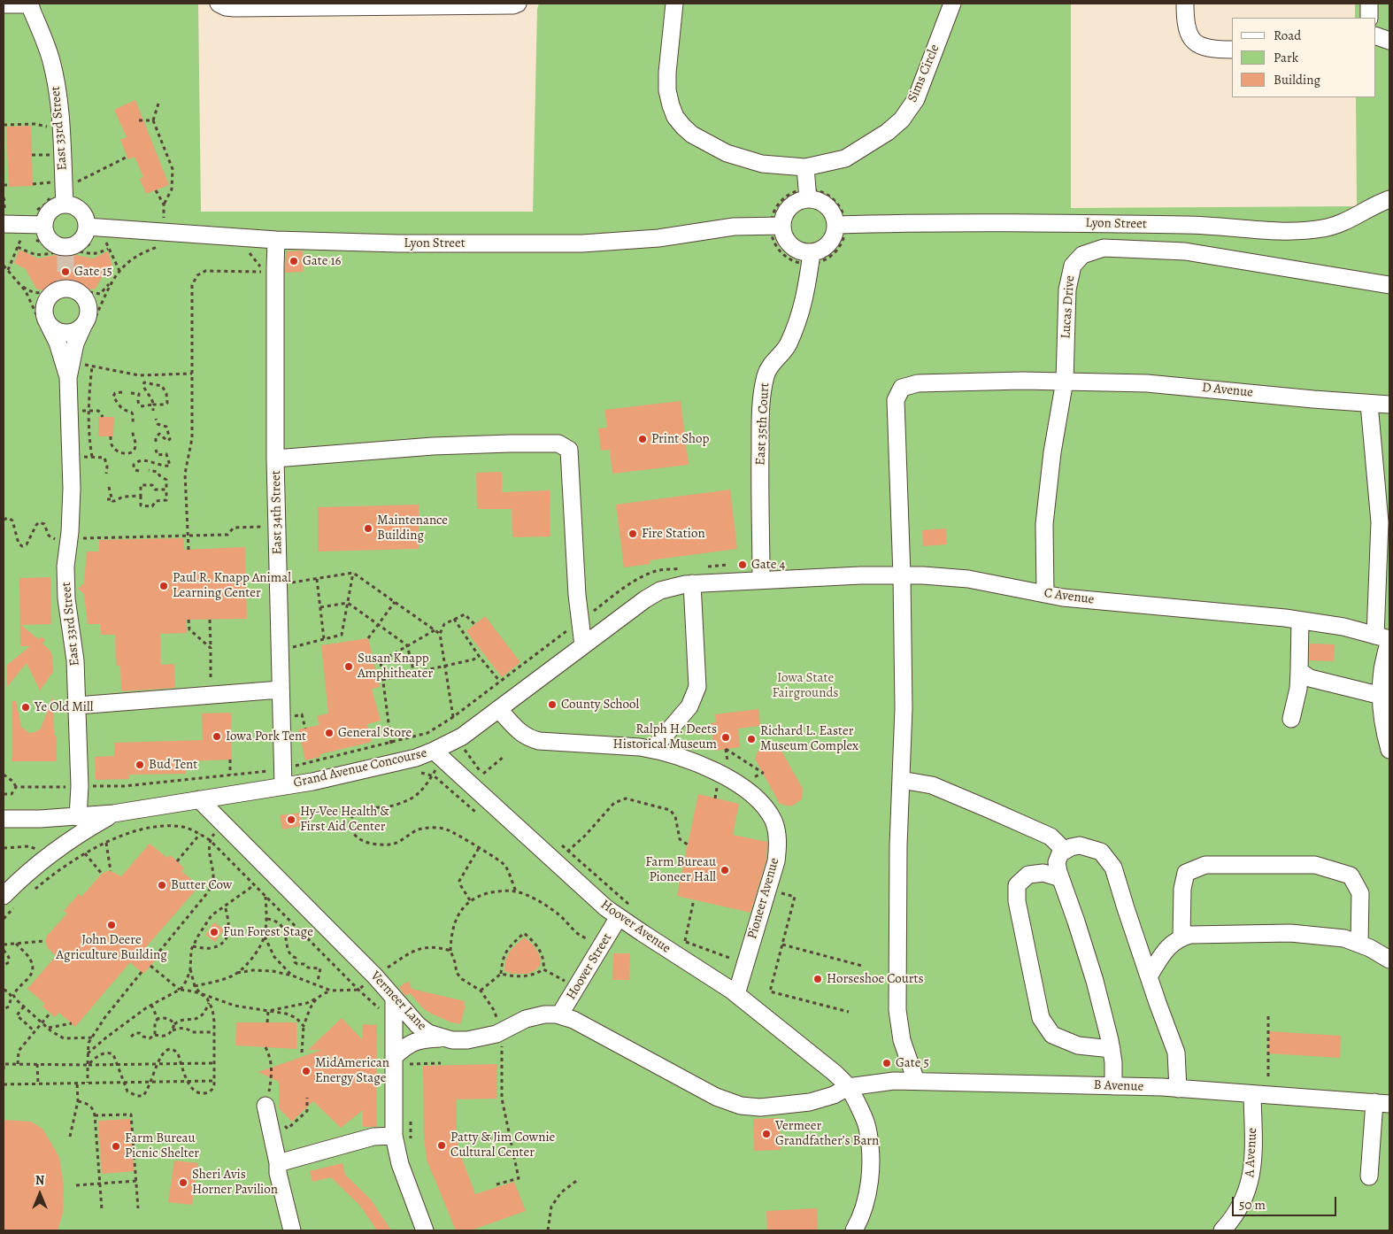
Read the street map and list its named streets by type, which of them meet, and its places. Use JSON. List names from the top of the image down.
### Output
{
  "streets": {
    "street": [
      "Sims Circle",
      "East 33rd Street",
      "Lyon Street",
      "Lucas Drive",
      "D Avenue",
      "East 35th Court",
      "East 34th Street",
      "C Avenue",
      "Grand Avenue Concourse",
      "Pioneer Avenue",
      "Hoover Avenue",
      "Hoover Street",
      "Vermeer Lane",
      "B Avenue",
      "A Avenue"
    ]
  },
  "crossings": [
    ["East 33rd Street", "Lyon Street"],
    ["East 33rd Street", "Grand Avenue Concourse"],
    ["Lyon Street", "East 35th Court"],
    ["Lyon Street", "East 34th Street"],
    ["Lucas Drive", "D Avenue"],
    ["Lucas Drive", "C Avenue"],
    ["D Avenue", "C Avenue"],
    ["D Avenue", "B Avenue"],
    ["East 35th Court", "C Avenue"],
    ["East 35th Court", "Grand Avenue Concourse"],
    ["East 34th Street", "Grand Avenue Concourse"],
    ["C Avenue", "Grand Avenue Concourse"],
    ["Grand Avenue Concourse", "Pioneer Avenue"],
    ["Grand Avenue Concourse", "Hoover Avenue"],
    ["Grand Avenue Concourse", "Vermeer Lane"],
    ["Pioneer Avenue", "Hoover Avenue"],
    ["Hoover Avenue", "Hoover Street"],
    ["Hoover Avenue", "Vermeer Lane"],
    ["Hoover Avenue", "B Avenue"],
    ["Hoover Street", "Vermeer Lane"],
    ["Vermeer Lane", "B Avenue"],
    ["B Avenue", "A Avenue"]
  ],
  "parks": ["Iowa State Fairgrounds"],
  "places": [
    "Gate 16",
    "Gate 15",
    "Print Shop",
    "Maintenance Building",
    "Fire Station",
    "Gate 4",
    "Paul R. Knapp Animal Learning Center",
    "Susan Knapp Amphitheater",
    "County School",
    "Ye Old Mill",
    "General Store",
    "Iowa Pork Tent",
    "Ralph H. Deets Historical Museum",
    "Richard L. Easter Museum Complex",
    "Bud Tent",
    "Hy-Vee Health & First Aid Center",
    "Farm Bureau Pioneer Hall",
    "Butter Cow",
    "John Deere Agriculture Building",
    "Fun Forest Stage",
    "Horseshoe Courts",
    "Gate 5",
    "MidAmerican Energy Stage",
    "Vermeer Grandfather’s Barn",
    "Patty & Jim Cownie Cultural Center",
    "Farm Bureau Picnic Shelter",
    "Sheri Avis Horner Pavilion"
  ],
  "legend": ["Road", "Park", "Building"],
  "scale_bar": "50 m",
  "north": "top"
}
